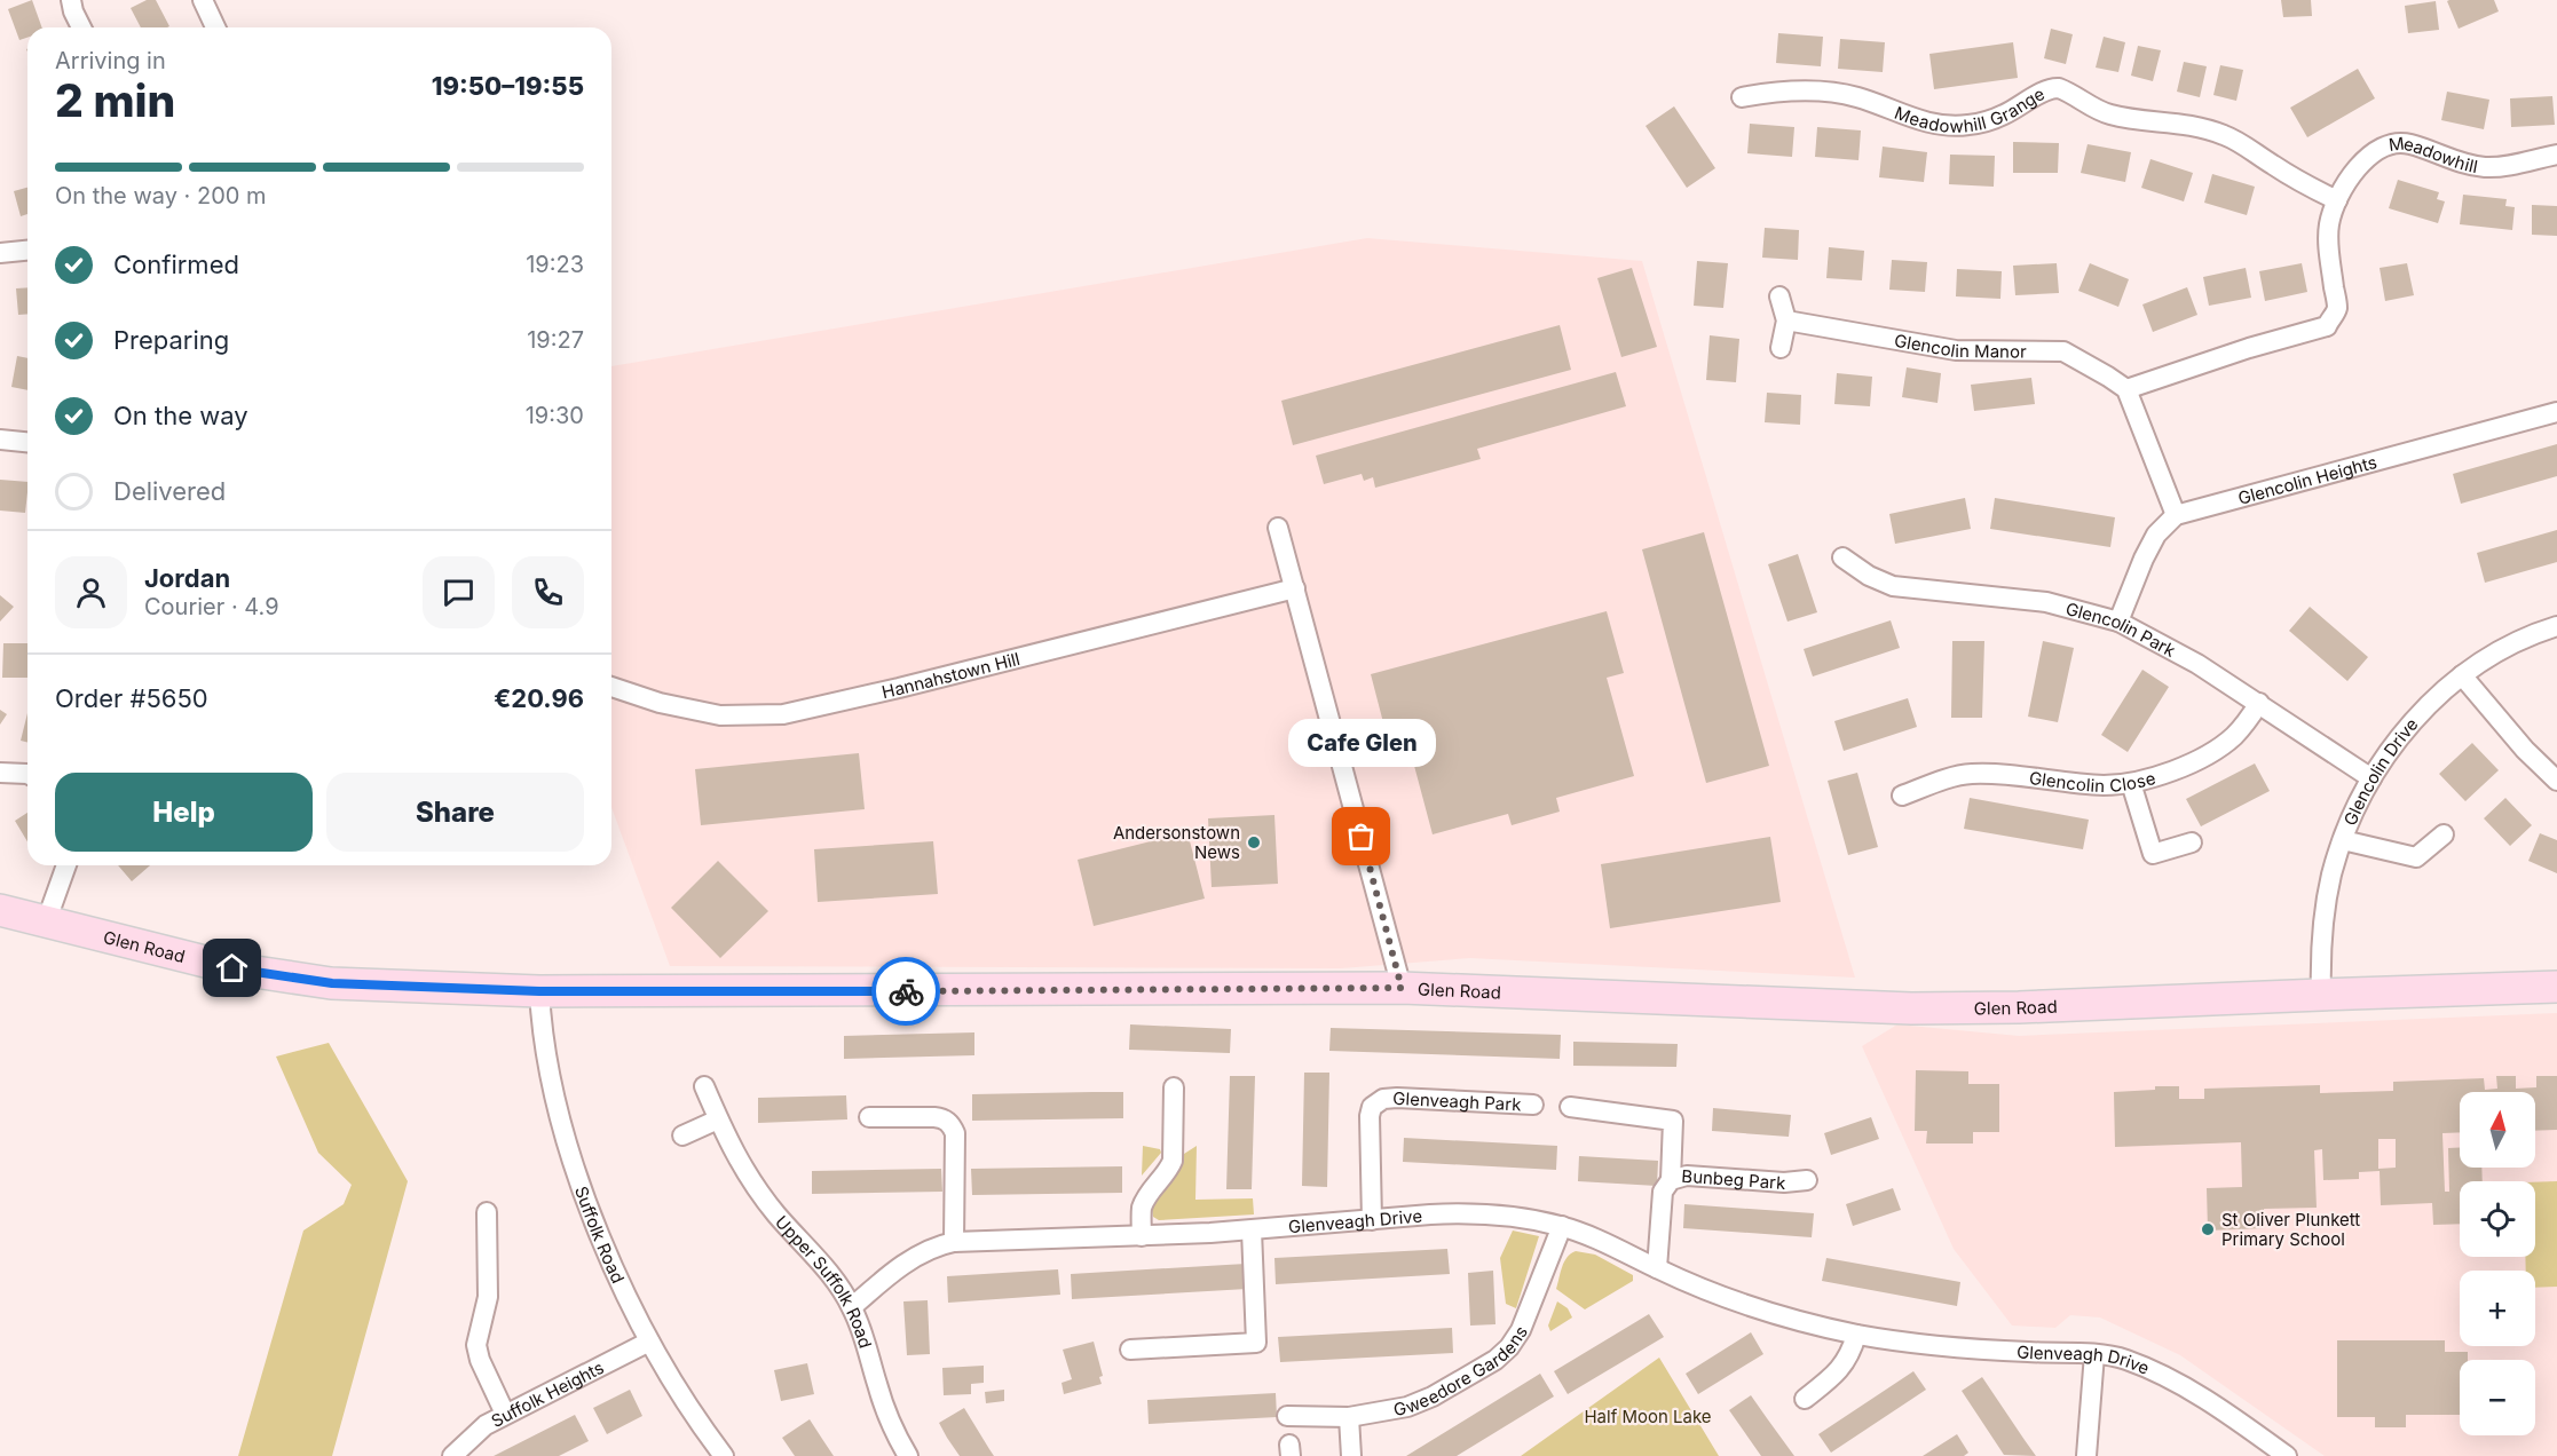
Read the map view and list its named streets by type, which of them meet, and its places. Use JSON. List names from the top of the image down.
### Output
{
  "streets": {
    "main road": ["Glen Road"],
    "street": [
      "Meadowhill Grange",
      "Meadowhill",
      "Glencolin Manor",
      "Glencolin Heights",
      "Glencolin Park",
      "Hannahstown Hill",
      "Glencolin Drive",
      "Glencolin Close",
      "Glenveagh Park",
      "Bunbeg Park",
      "Glenveagh Drive",
      "Suffolk Road",
      "Upper Suffolk Road",
      "Gweedore Gardens",
      "Suffolk Heights"
    ]
  },
  "crossings": [
    ["Meadowhill Grange", "Meadowhill"],
    ["Glencolin Park", "Glencolin Drive"],
    ["Glencolin Park", "Glencolin Close"],
    ["Glencolin Drive", "Glen Road"],
    ["Glen Road", "Suffolk Road"],
    ["Glenveagh Park", "Glenveagh Drive"],
    ["Bunbeg Park", "Glenveagh Drive"],
    ["Glenveagh Drive", "Upper Suffolk Road"],
    ["Glenveagh Drive", "Gweedore Gardens"],
    ["Suffolk Road", "Suffolk Heights"]
  ],
  "parks": ["Half Moon Lake"],
  "places": ["Cafe Glen", "Andersonstown News", "St Oliver Plunkett Primary School"],
  "north": "top",
  "page": {
    "heading": ["2 min", "Arriving in", "19:50–19:55"],
    "panel": [
      "Jordan",
      "Courier · 4.9",
      "Order #5650",
      "€20.96"
    ],
    "bar": "On the way · 200 m",
    "list": [
      ["Confirmed", "19:23"],
      ["Preparing", "19:27"],
      ["On the way", "19:30"],
      "Delivered"
    ],
    "bubble": "Cafe Glen",
    "buttons": ["Help", "Share"],
    "map_buttons": ["+", "−"]
  }
}
